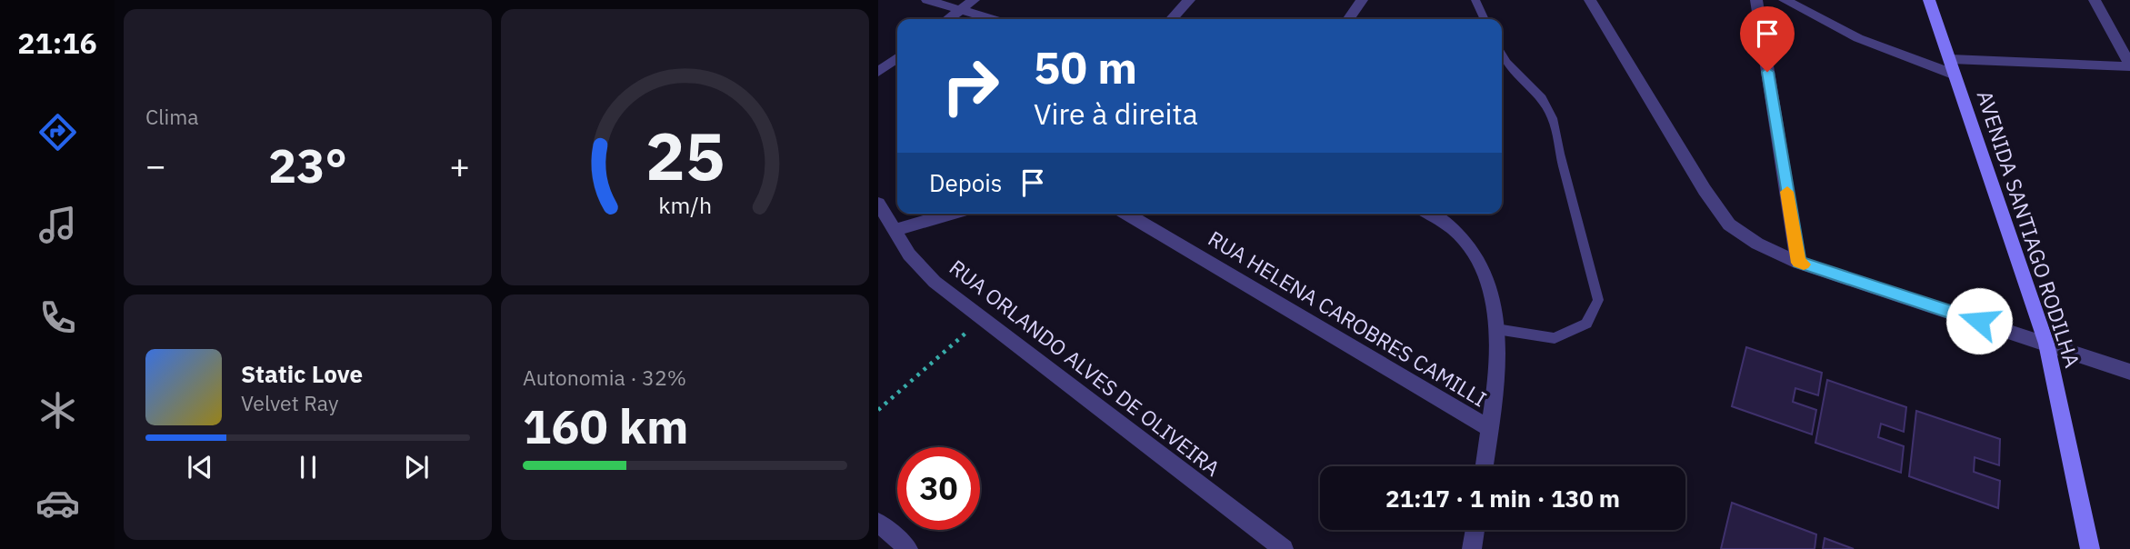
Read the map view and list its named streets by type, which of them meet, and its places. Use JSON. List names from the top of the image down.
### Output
{
  "streets": {
    "main road": ["AVENIDA SANTIAGO RODILHA"],
    "street": ["RUA HELENA CAROBRES CAMILLI", "RUA ORLANDO ALVES DE OLIVEIRA"]
  },
  "page": {
    "tabs": "21:16",
    "tile": [
      "Clima",
      ["Autonomia · 32%", "160 km"]
    ],
    "turn": ["50 m", "Vire à direita"],
    "heat": ["−", "23°", "+"],
    "then": "Depois",
    "song": ["Static Love", "Velvet Ray"],
    "limit": "30",
    "trip": "21:17 · 1 min · 130 m",
    "gauge": ["25", "km/h"]
  }
}
